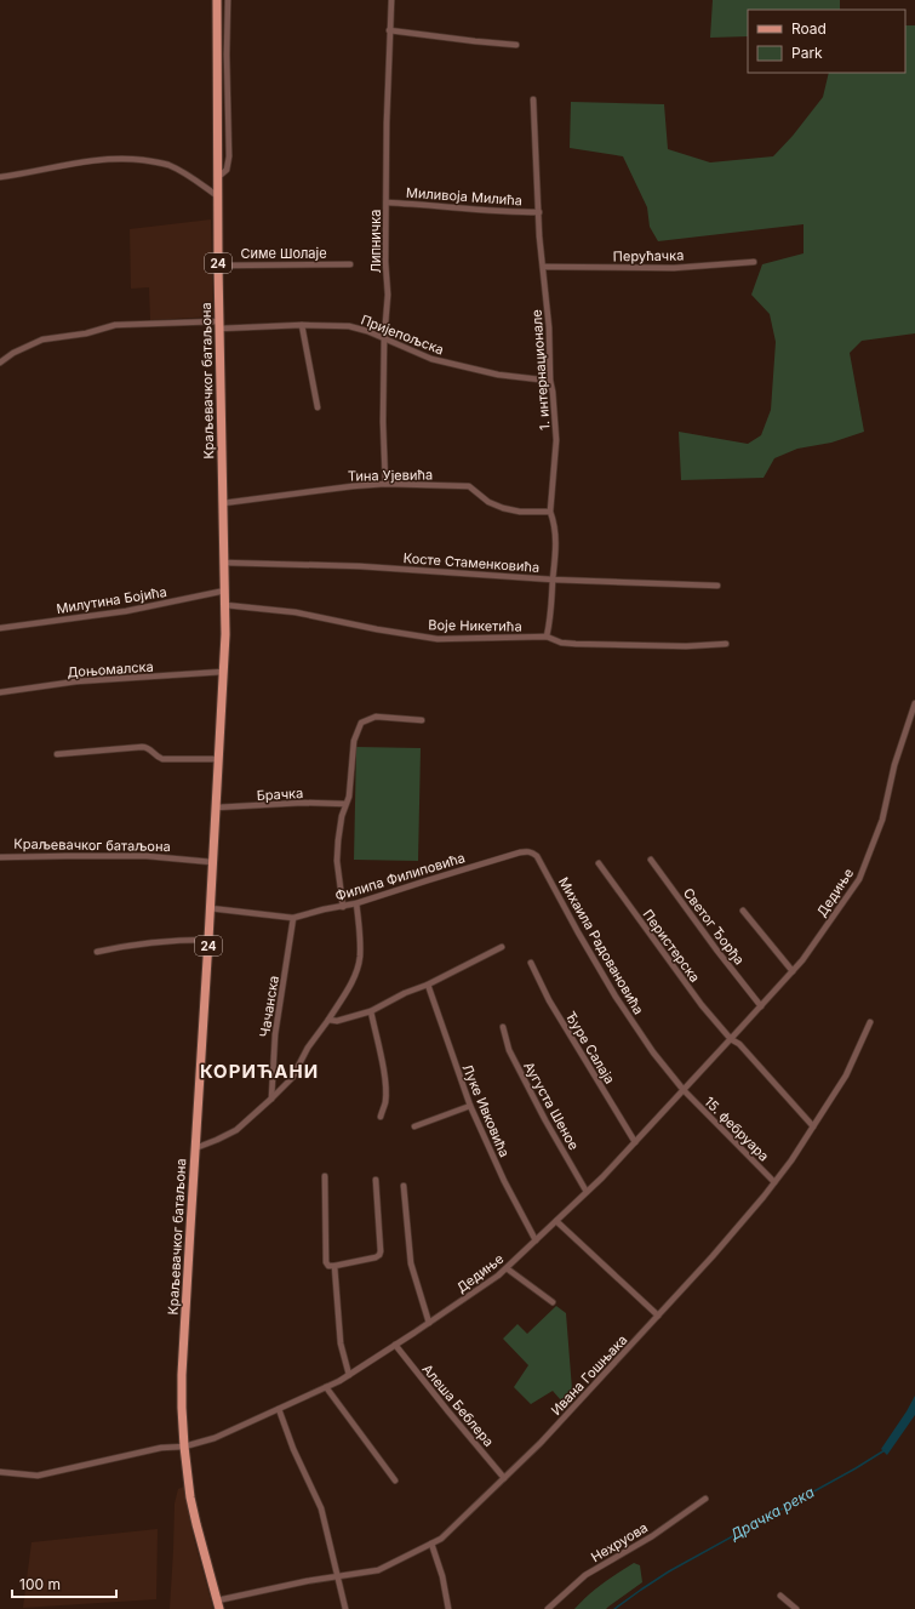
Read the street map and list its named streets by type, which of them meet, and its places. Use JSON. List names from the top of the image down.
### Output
{
  "streets": {
    "main road": ["24", "Краљевачког батаљона"],
    "street": [
      "Миливоја Милића",
      "Липничка",
      "Симе Шолаје",
      "Перућачка",
      "Пријепољска",
      "1. интернационале",
      "Тина Ујевића",
      "Косте Стаменковића",
      "Милутина Бојића",
      "Воје Никетића",
      "Доњомалска",
      "Брачка",
      "Филипа Филиповића",
      "Дедиње",
      "Светог Ђорђа",
      "Михаила Радовановића",
      "Перистерска",
      "Чачанска",
      "Ђуре Салаја",
      "Аугуста Шеное",
      "Луке Ивковића",
      "15. фебруара",
      "Ивана Гошњака",
      "Алеша Беблера",
      "Нехруова"
    ]
  },
  "crossings": [
    ["Миливоја Милића", "Липничка"],
    ["Миливоја Милића", "1. интернационале"],
    ["Липничка", "Пријепољска"],
    ["Липничка", "Тина Ујевића"],
    ["Симе Шолаје", "Краљевачког батаљона"],
    ["Перућачка", "1. интернационале"],
    ["Пријепољска", "1. интернационале"],
    ["Пријепољска", "Краљевачког батаљона"],
    ["1. интернационале", "Тина Ујевића"],
    ["1. интернационале", "Косте Стаменковића"],
    ["1. интернационале", "Воје Никетића"],
    ["Краљевачког батаљона", "Тина Ујевића"],
    ["Краљевачког батаљона", "Косте Стаменковића"],
    ["Краљевачког батаљона", "Милутина Бојића"],
    ["Краљевачког батаљона", "Воје Никетића"],
    ["Краљевачког батаљона", "Доњомалска"],
    ["Краљевачког батаљона", "Брачка"],
    ["Краљевачког батаљона", "Филипа Филиповића"],
    ["Краљевачког батаљона", "Дедиње"],
    ["Краљевачког батаљона", "Ивана Гошњака"],
    ["Филипа Филиповића", "Михаила Радовановића"],
    ["Филипа Филиповића", "Чачанска"],
    ["Дедиње", "Светог Ђорђа"],
    ["Дедиње", "Михаила Радовановића"],
    ["Дедиње", "Перистерска"],
    ["Дедиње", "Ђуре Салаја"],
    ["Дедиње", "Аугуста Шеное"],
    ["Дедиње", "Луке Ивковића"],
    ["Дедиње", "15. фебруара"],
    ["Дедиње", "Алеша Беблера"],
    ["Михаила Радовановића", "15. фебруара"],
    ["15. фебруара", "Ивана Гошњака"],
    ["Ивана Гошњака", "Алеша Беблера"]
  ],
  "districts": ["КОРИЋАНИ"],
  "water": ["Драчка река"],
  "legend": ["Road", "Park"],
  "scale_bar": "100 m"
}
